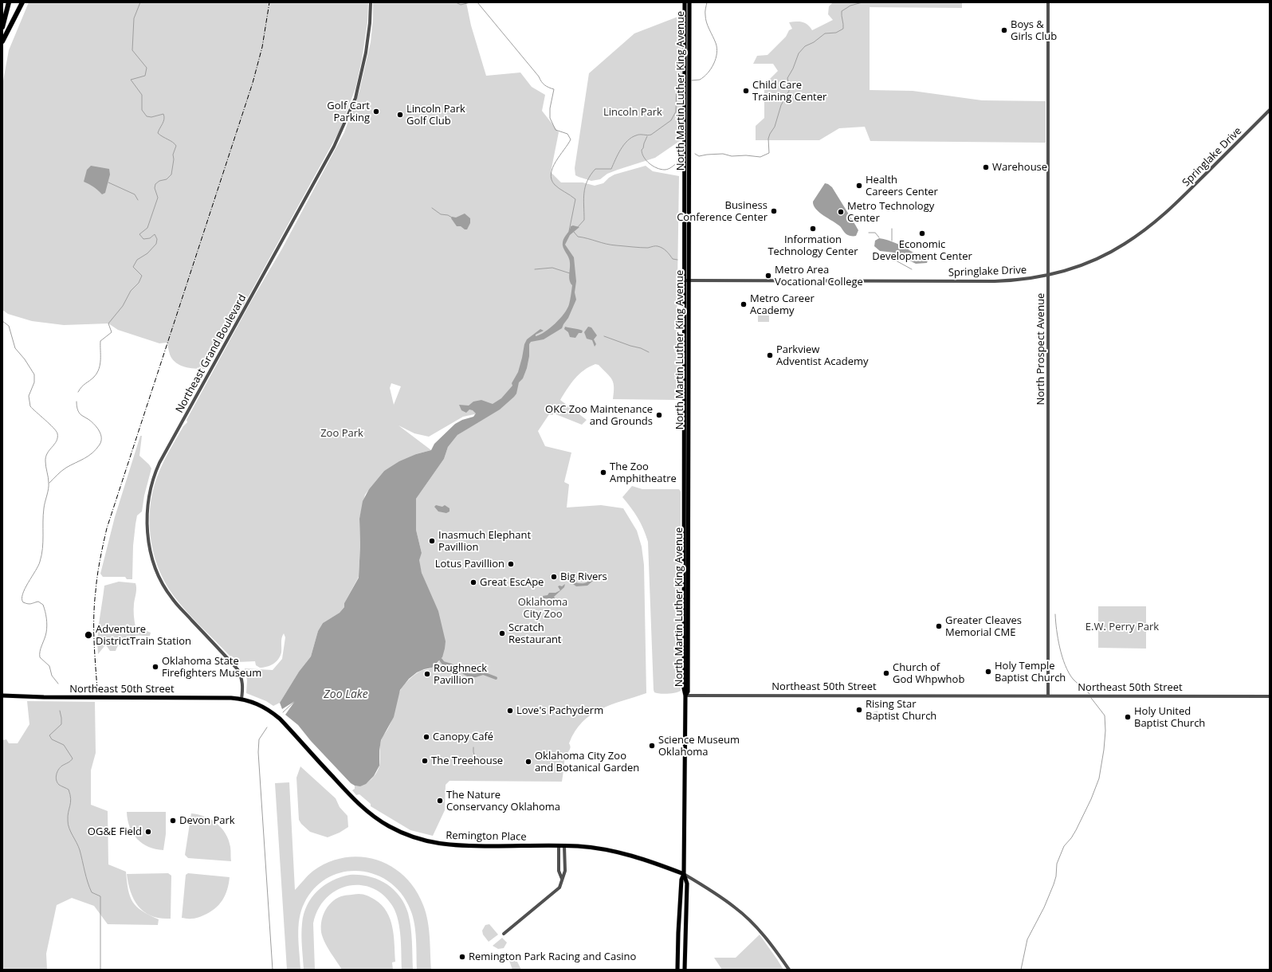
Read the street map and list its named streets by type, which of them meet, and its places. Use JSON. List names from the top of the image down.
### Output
{
  "streets": {
    "main road": ["North Martin Luther King Avenue", "Northeast 50th Street", "Remington Place"],
    "street": ["Springlake Drive", "North Prospect Avenue", "Northeast Grand Boulevard"]
  },
  "crossings": [
    ["North Martin Luther King Avenue", "Springlake Drive"],
    ["North Martin Luther King Avenue", "Northeast 50th Street"],
    ["North Martin Luther King Avenue", "Remington Place"],
    ["Springlake Drive", "North Prospect Avenue"],
    ["North Prospect Avenue", "Northeast 50th Street"],
    ["Northeast Grand Boulevard", "Northeast 50th Street"],
    ["Northeast Grand Boulevard", "Remington Place"],
    ["Northeast 50th Street", "Remington Place"]
  ],
  "water": ["Zoo Lake"],
  "parks": [
    "Lincoln Park",
    "Zoo Park",
    "Oklahoma City Zoo",
    "E.W. Perry Park"
  ],
  "places": [
    "Boys & Girls Club",
    "Child Care Training Center",
    "Golf Cart Parking",
    "Lincoln Park Golf Club",
    "Warehouse",
    "Health Careers Center",
    "Business Conference Center",
    "Metro Technology Center",
    "Information Technology Center",
    "Economic Development Center",
    "Metro Area Vocational College",
    "Metro Career Academy",
    "Parkview Adventist Academy",
    "OKC Zoo Maintenance and Grounds",
    "The Zoo Amphitheatre",
    "Inasmuch Elephant Pavillion",
    "Lotus Pavillion",
    "Big Rivers",
    "Great EscApe",
    "Greater Cleaves Memorial CME",
    "Scratch Restaurant",
    "Adventure DistrictTrain Station",
    "Oklahoma State Firefighters Museum",
    "Holy Temple Baptist Church",
    "Church of God Whpwhob",
    "Roughneck Pavillion",
    "Rising Star Baptist Church",
    "Love's Pachyderm",
    "Holy United Baptist Church",
    "Canopy Café",
    "Science Museum Oklahoma",
    "The Treehouse",
    "Oklahoma City Zoo and Botanical Garden",
    "The Nature Conservancy Oklahoma",
    "Devon Park",
    "OG&E Field",
    "Remington Park Racing and Casino"
  ]
}
